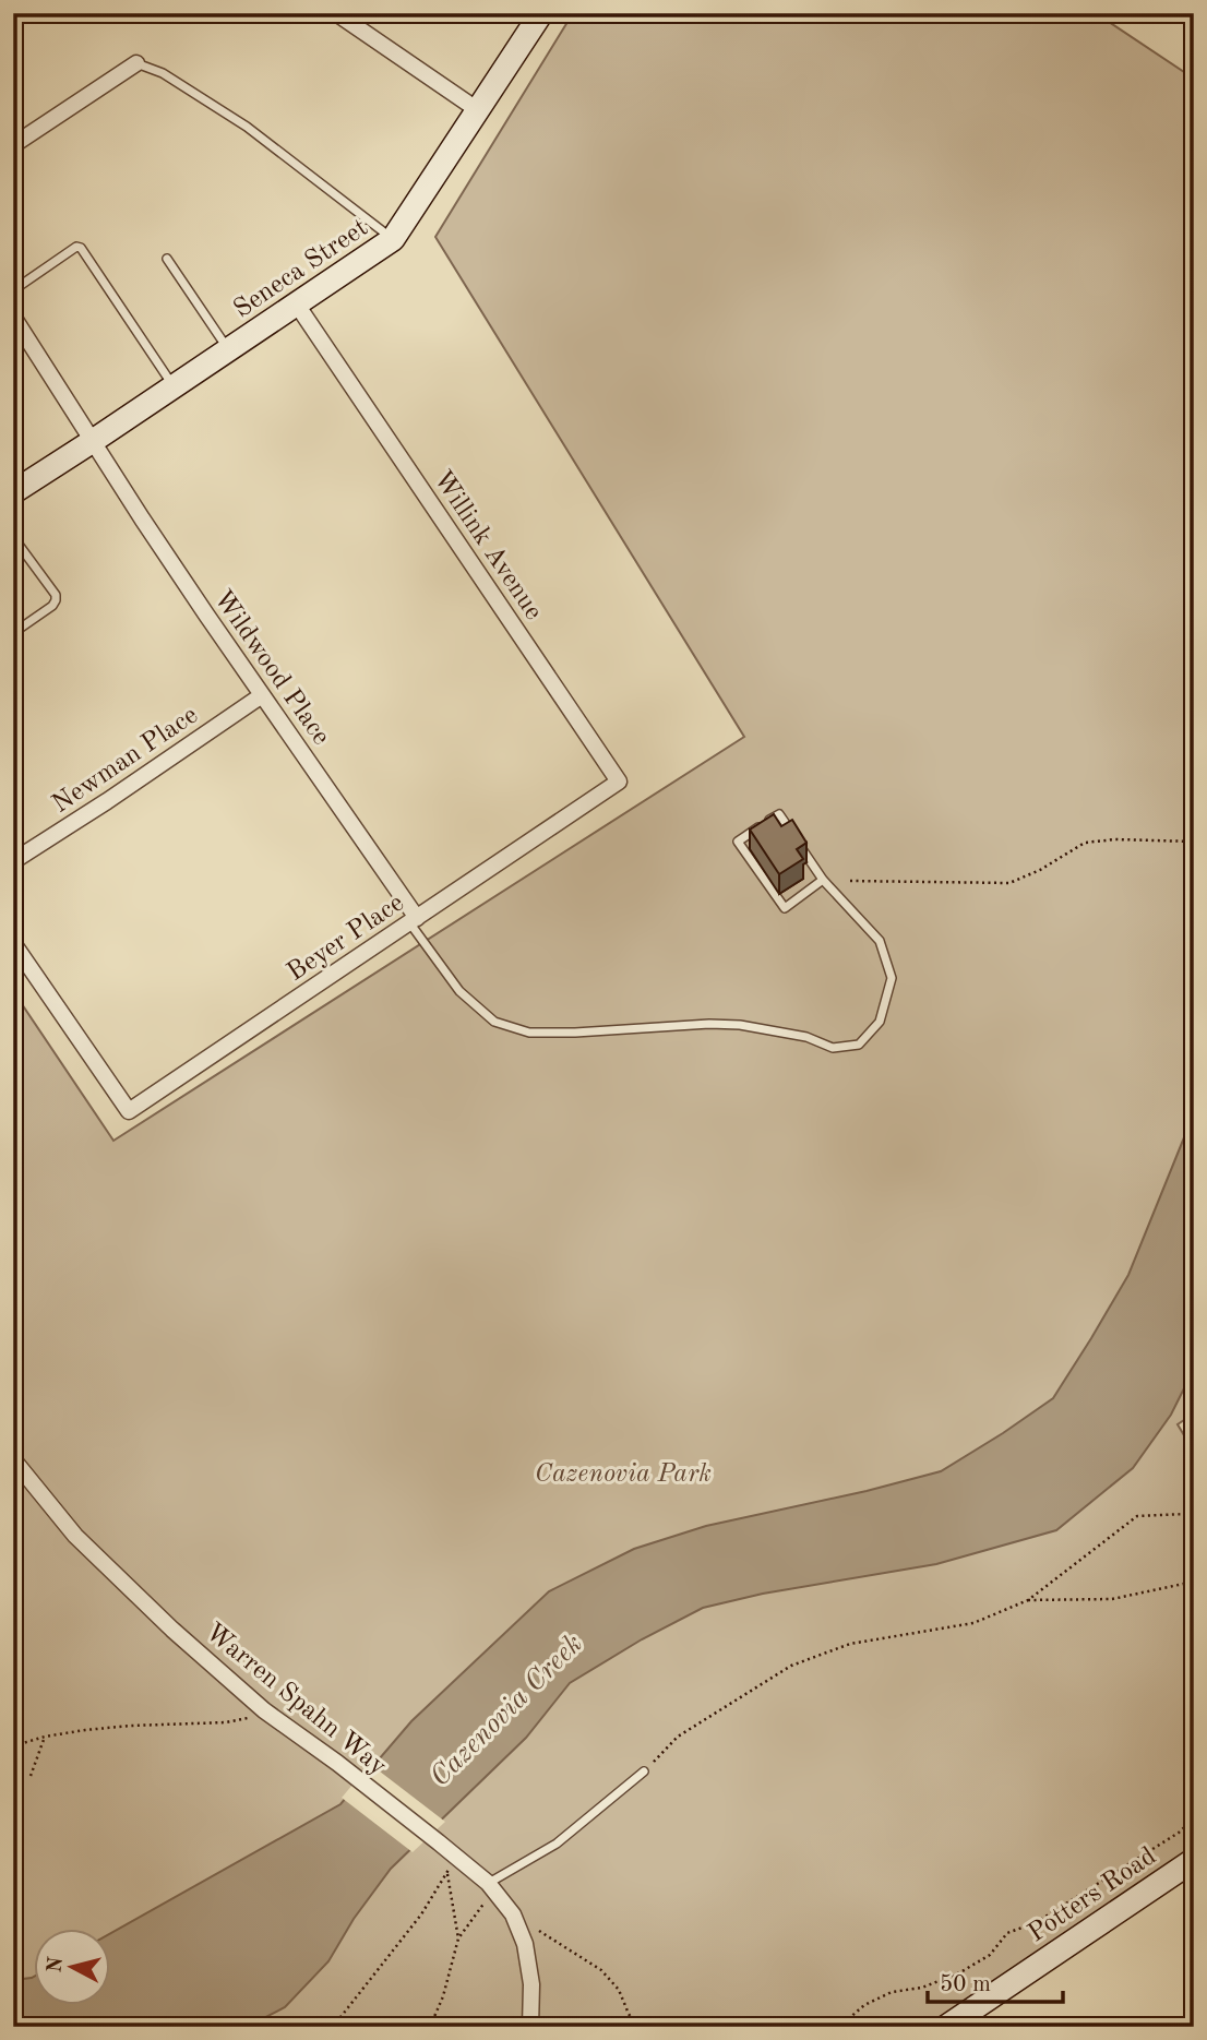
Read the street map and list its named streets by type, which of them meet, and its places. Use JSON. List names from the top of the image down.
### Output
{
  "streets": {
    "main road": ["Seneca Street", "Potters Road"],
    "street": [
      "Willink Avenue",
      "Wildwood Place",
      "Newman Place",
      "Beyer Place",
      "Warren Spahn Way"
    ]
  },
  "crossings": [
    ["Seneca Street", "Willink Avenue"],
    ["Seneca Street", "Wildwood Place"],
    ["Willink Avenue", "Beyer Place"],
    ["Wildwood Place", "Newman Place"],
    ["Wildwood Place", "Beyer Place"]
  ],
  "water": ["Cazenovia Creek"],
  "parks": ["Cazenovia Park"],
  "scale_bar": "50 m",
  "north": "left"
}
